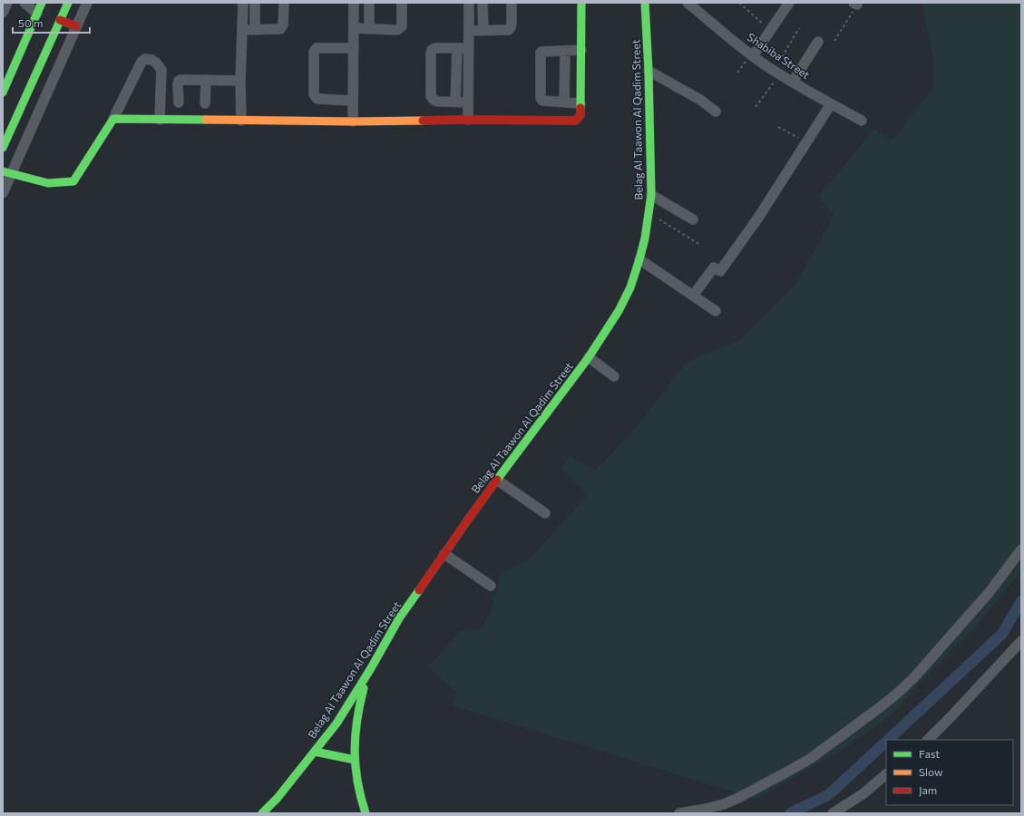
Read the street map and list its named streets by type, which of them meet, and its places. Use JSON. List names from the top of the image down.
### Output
{
  "streets": {
    "street": ["Shabiba Street", "Belag Al Taawon Al Qadim Street"]
  },
  "legend": ["Fast", "Slow", "Jam"],
  "scale_bar": "50 m"
}
